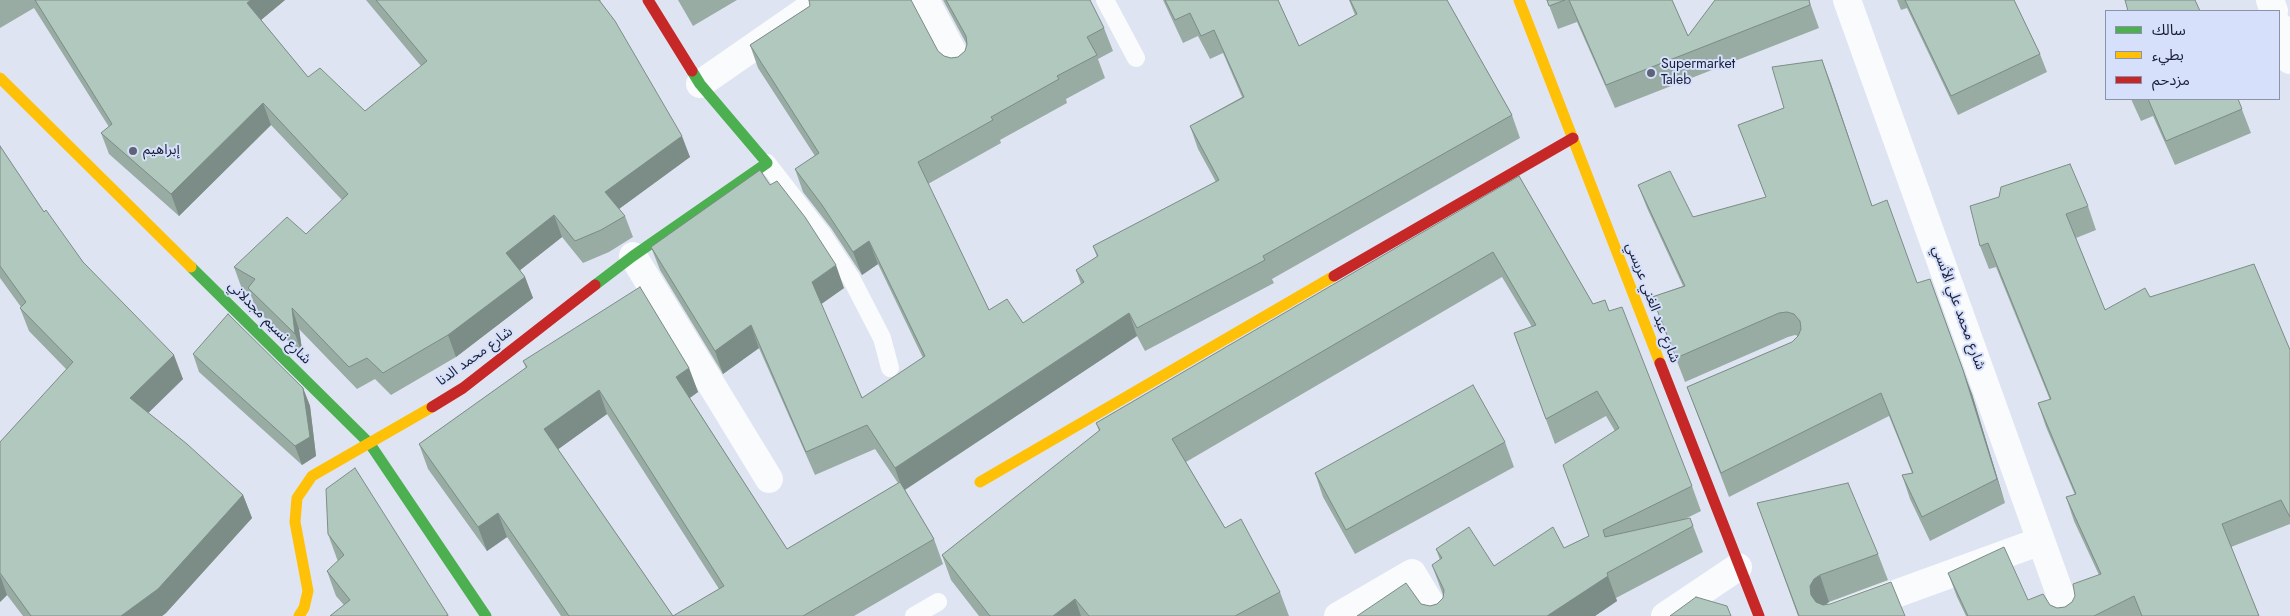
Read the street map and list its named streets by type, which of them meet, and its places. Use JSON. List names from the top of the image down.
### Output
{
  "streets": {
    "street": [
      "شارع عبد الغني عريسي",
      "شارع محمد علي الأنسي",
      "شارع نسيم مجدلاني",
      "شارع محمد الدنا"
    ]
  },
  "crossings": [
    ["شارع نسيم مجدلاني", "شارع محمد الدنا"]
  ],
  "places": ["Supermarket Taleb", "إبراهيم"],
  "legend": ["سالك", "بطيء", "مزدحم"]
}
